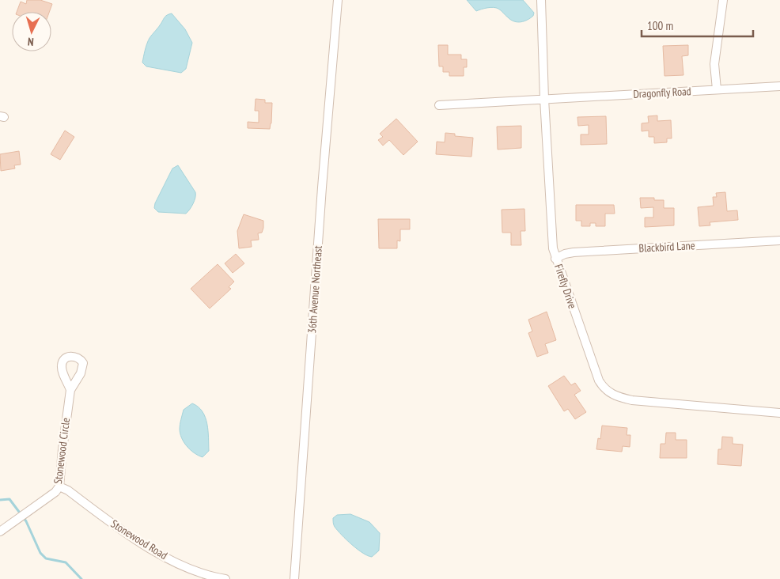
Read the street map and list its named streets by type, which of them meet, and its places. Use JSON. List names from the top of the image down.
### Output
{
  "streets": {
    "street": [
      "Dragonfly Road",
      "Blackbird Lane",
      "Firefly Drive",
      "36th Avenue Northeast",
      "Stonewood Circle",
      "Stonewood Road"
    ]
  },
  "crossings": [
    ["Dragonfly Road", "Firefly Drive"],
    ["Blackbird Lane", "Firefly Drive"],
    ["Stonewood Circle", "Stonewood Road"]
  ],
  "scale_bar": "100 m",
  "north": "bottom"
}
